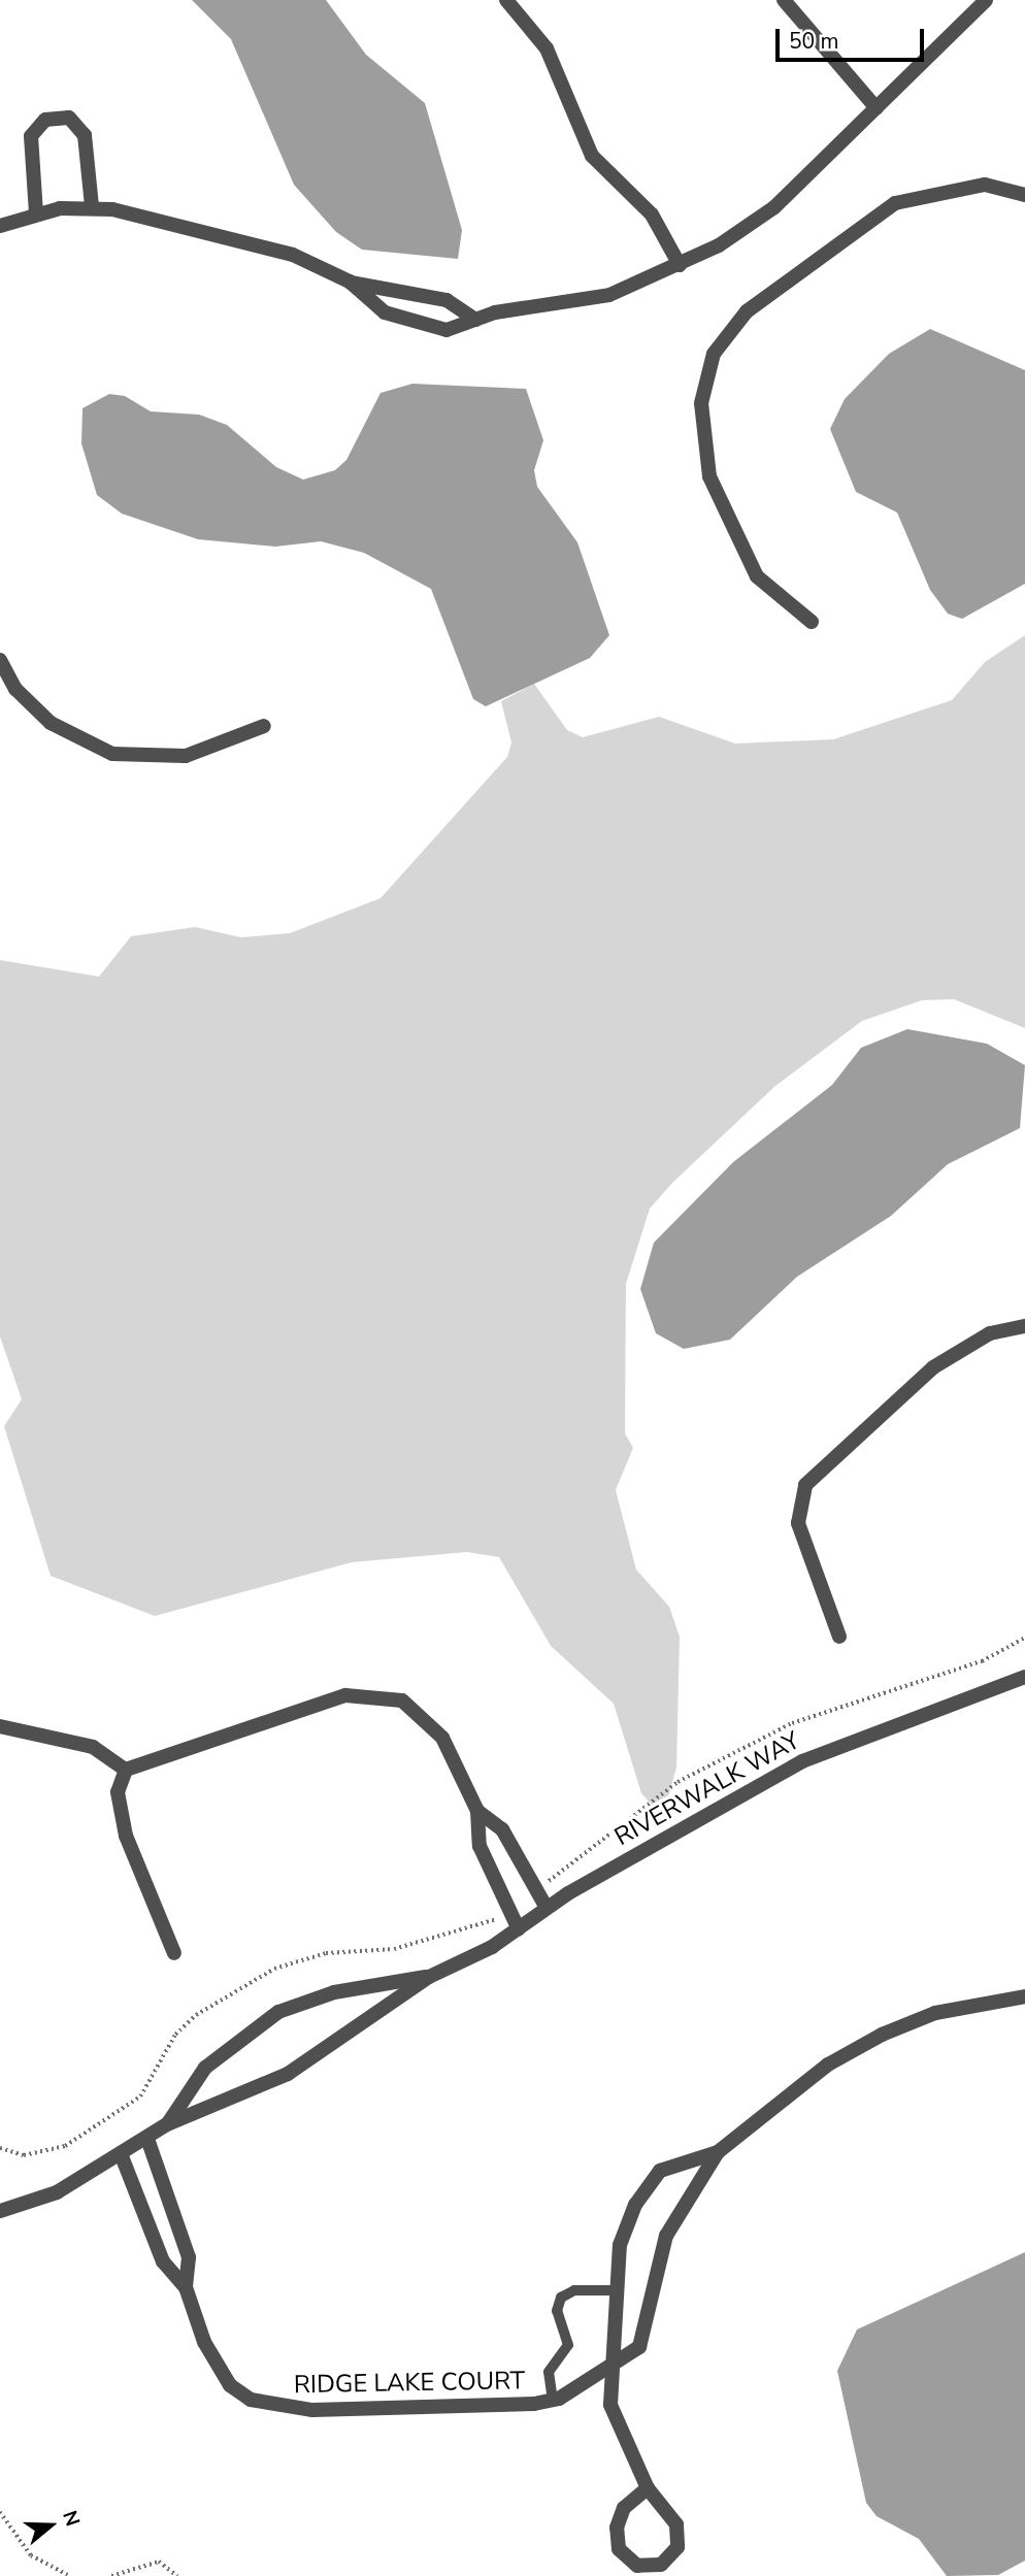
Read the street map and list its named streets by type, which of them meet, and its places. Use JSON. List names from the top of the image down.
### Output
{
  "streets": {
    "street": ["RIVERWALK WAY", "RIDGE LAKE COURT"]
  },
  "crossings": [
    ["RIVERWALK WAY", "RIDGE LAKE COURT"]
  ],
  "scale_bar": "50 m",
  "north": "right"
}
